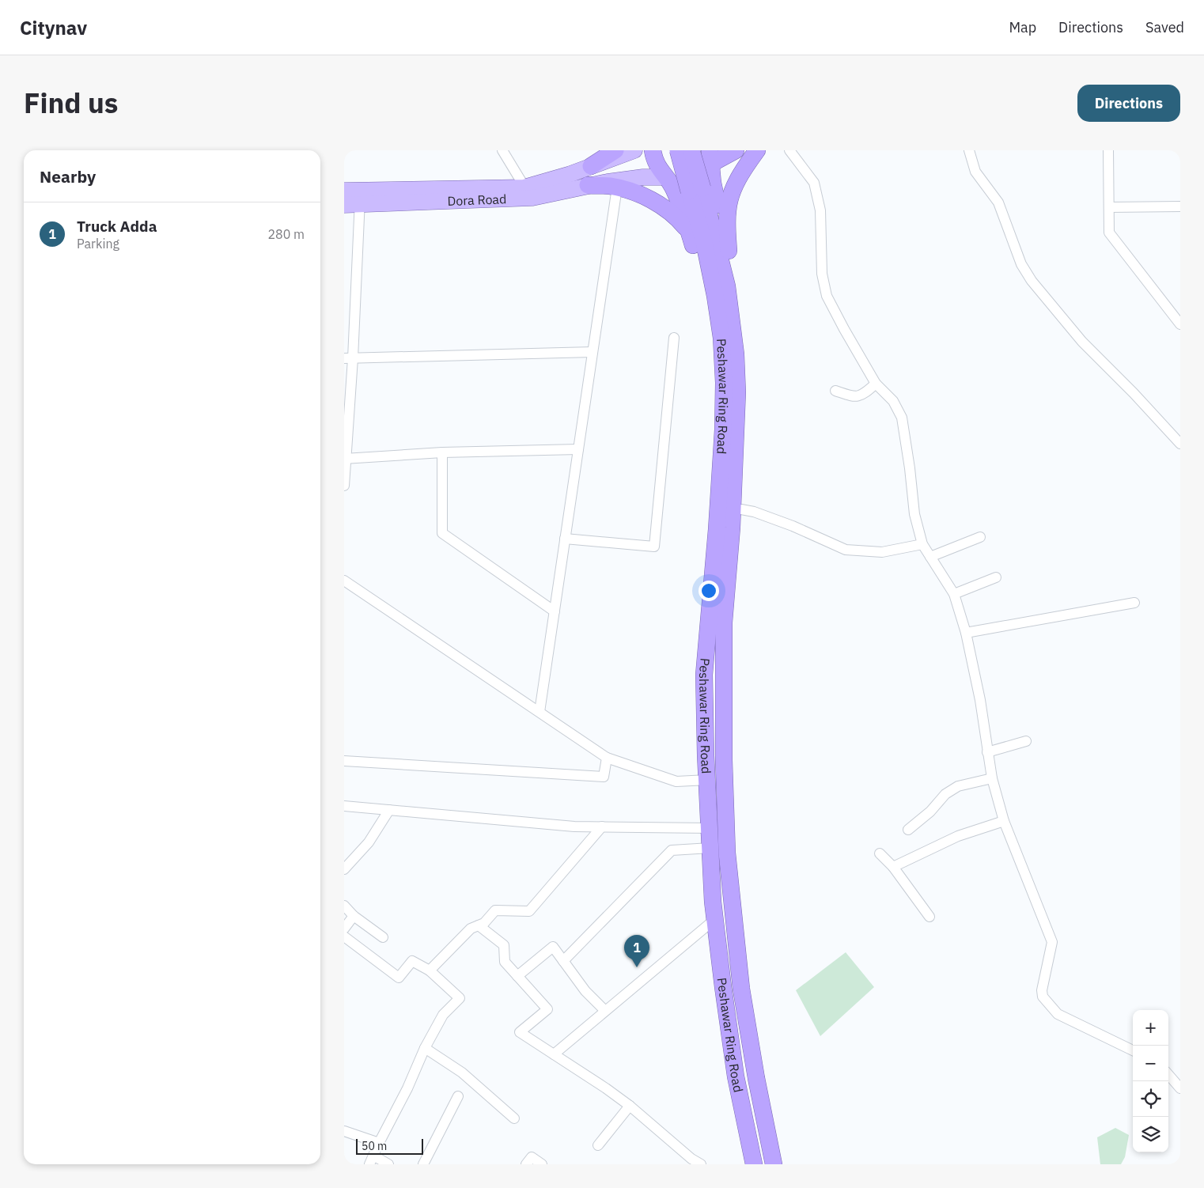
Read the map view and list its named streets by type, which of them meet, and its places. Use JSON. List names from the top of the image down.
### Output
{
  "streets": {
    "highway": ["Peshawar Ring Road"],
    "main road": ["Dora Road"]
  },
  "scale_bar": "50 m",
  "page": {
    "header": "Citynav",
    "nav": ["Map", "Directions", "Saved"],
    "title": "Find us",
    "buttons": "Directions",
    "heading": "Nearby",
    "list": [
      {
        "mark": "1",
        "name": "Truck Adda",
        "note": "Parking",
        "value": "280 m"
      }
    ],
    "pins": "1",
    "map_buttons": ["+", "−"],
    "scale": "50 m"
  }
}
